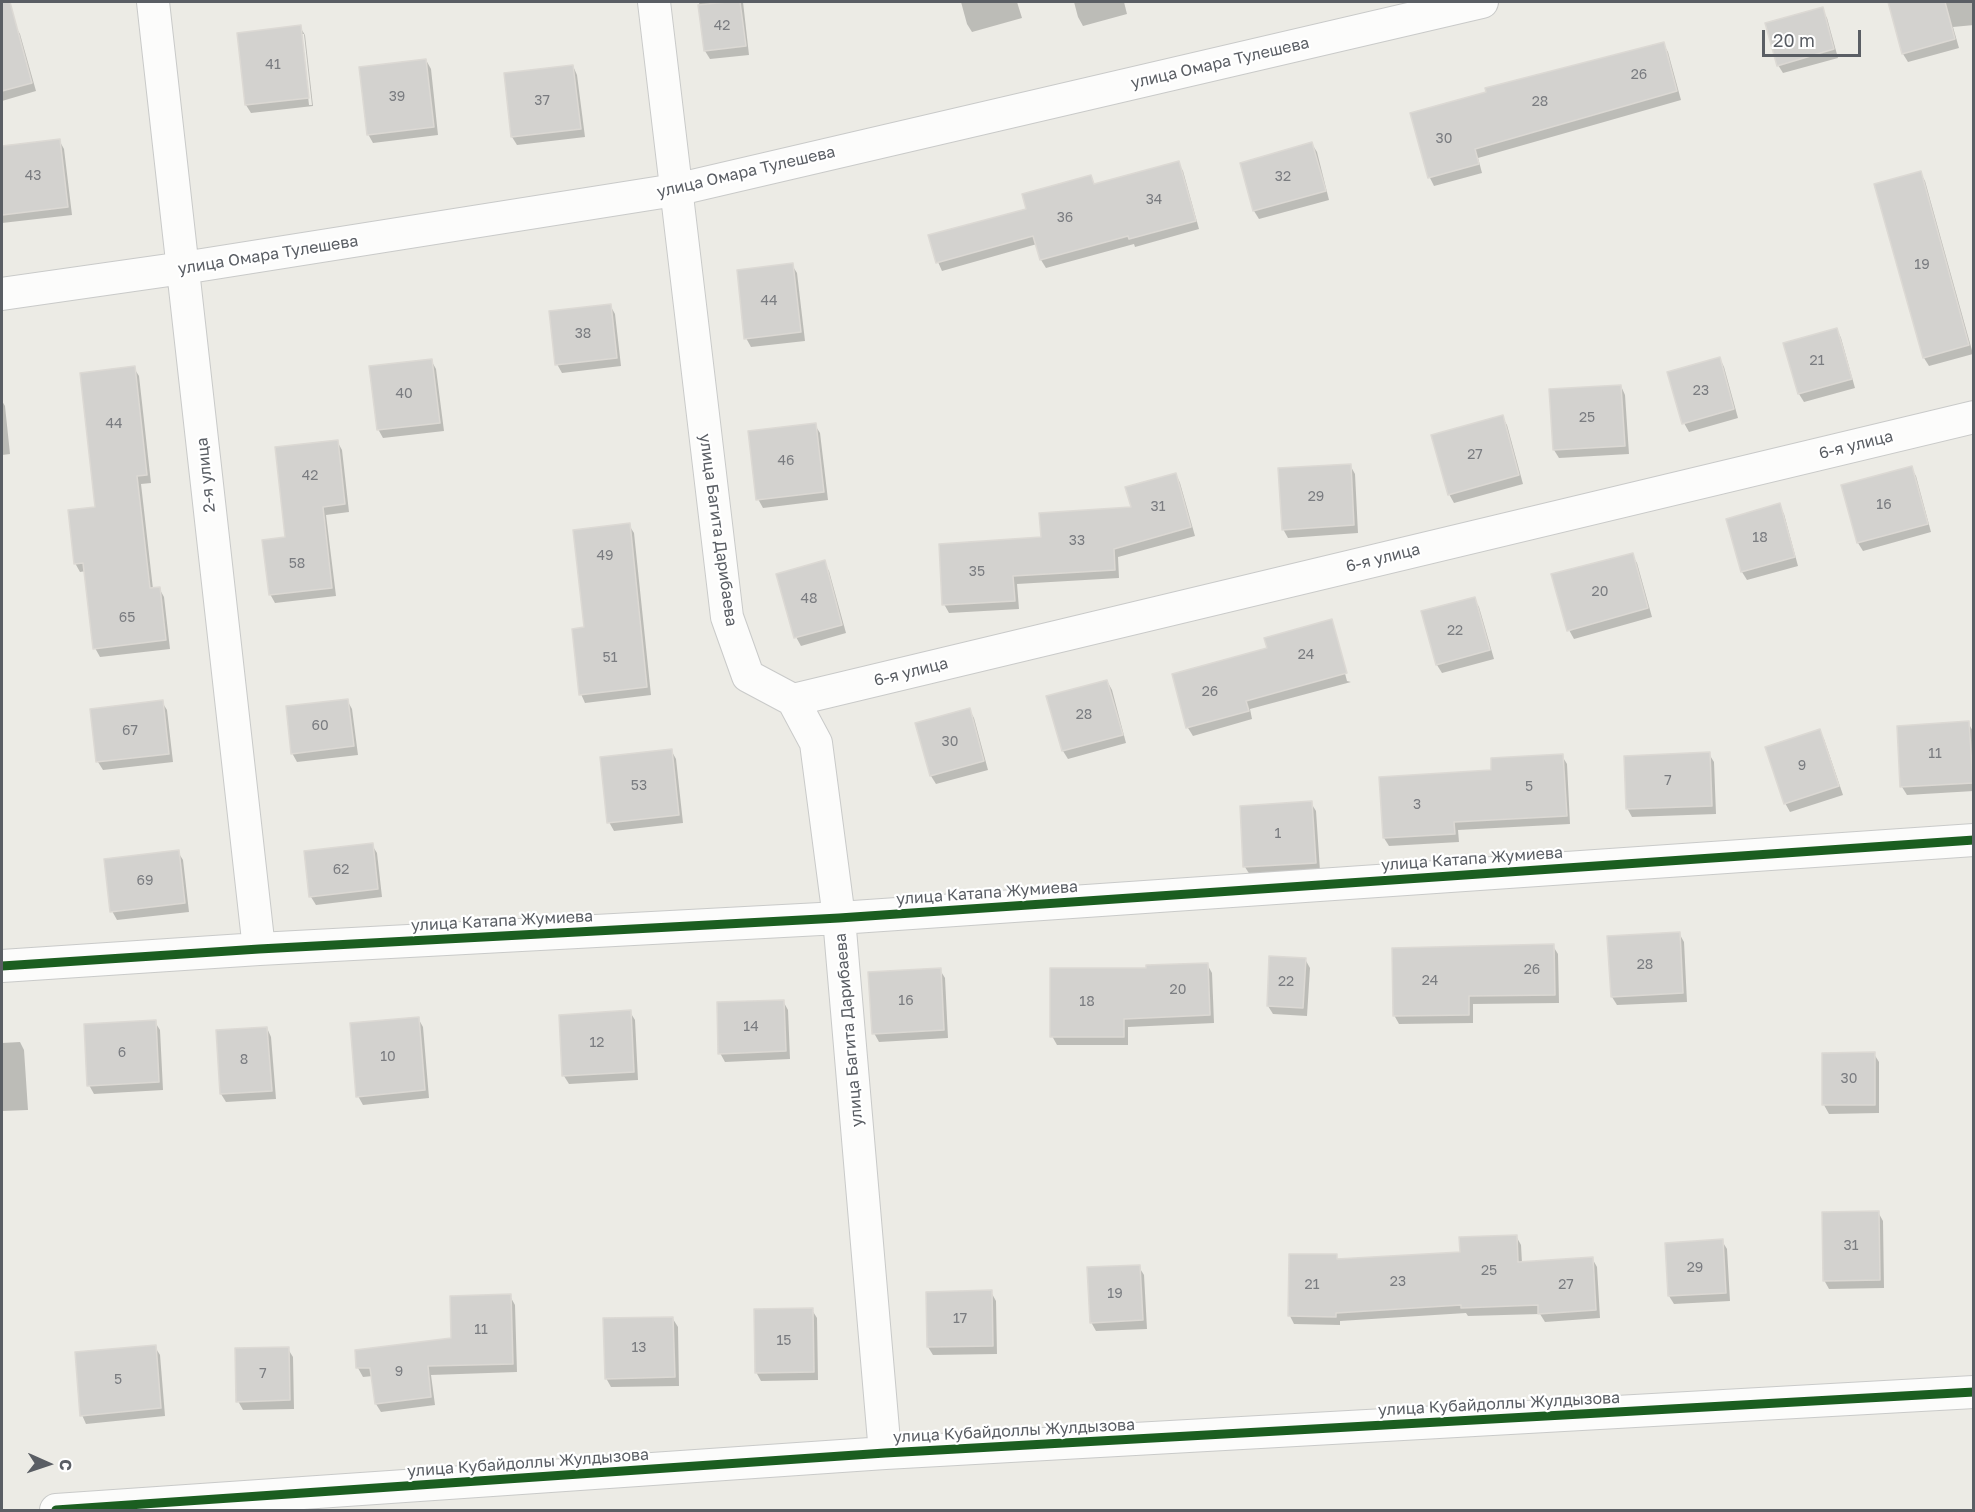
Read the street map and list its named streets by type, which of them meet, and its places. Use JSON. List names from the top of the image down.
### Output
{
  "streets": {
    "street": [
      "улица Омара Тулешева",
      "6-я улица",
      "2-я улица",
      "улица Багита Дарибаева",
      "улица Катапа Жумиева",
      "улица Кубайдоллы Жулдызова"
    ]
  },
  "crossings": [
    ["улица Омара Тулешева", "2-я улица"],
    ["улица Омара Тулешева", "улица Багита Дарибаева"],
    ["6-я улица", "улица Багита Дарибаева"],
    ["2-я улица", "улица Катапа Жумиева"],
    ["улица Багита Дарибаева", "улица Катапа Жумиева"],
    ["улица Багита Дарибаева", "улица Кубайдоллы Жулдызова"]
  ],
  "house_numbers": [
    "42",
    "41",
    "26",
    "39",
    "37",
    "28",
    "30",
    "43",
    "32",
    "34",
    "36",
    "19",
    "44",
    "38",
    "21",
    "23",
    "40",
    "25",
    "44",
    "27",
    "46",
    "42",
    "29",
    "16",
    "31",
    "18",
    "33",
    "49",
    "58",
    "35",
    "20",
    "48",
    "65",
    "22",
    "24",
    "51",
    "26",
    "28",
    "60",
    "67",
    "30",
    "11",
    "9",
    "7",
    "53",
    "5",
    "3",
    "1",
    "62",
    "69",
    "28",
    "26",
    "24",
    "22",
    "20",
    "16",
    "18",
    "14",
    "12",
    "6",
    "10",
    "8",
    "30",
    "31",
    "29",
    "25",
    "23",
    "21",
    "27",
    "19",
    "17",
    "11",
    "15",
    "13",
    "9",
    "7",
    "5"
  ],
  "scale_bar": "20 m",
  "north": "right"
}
